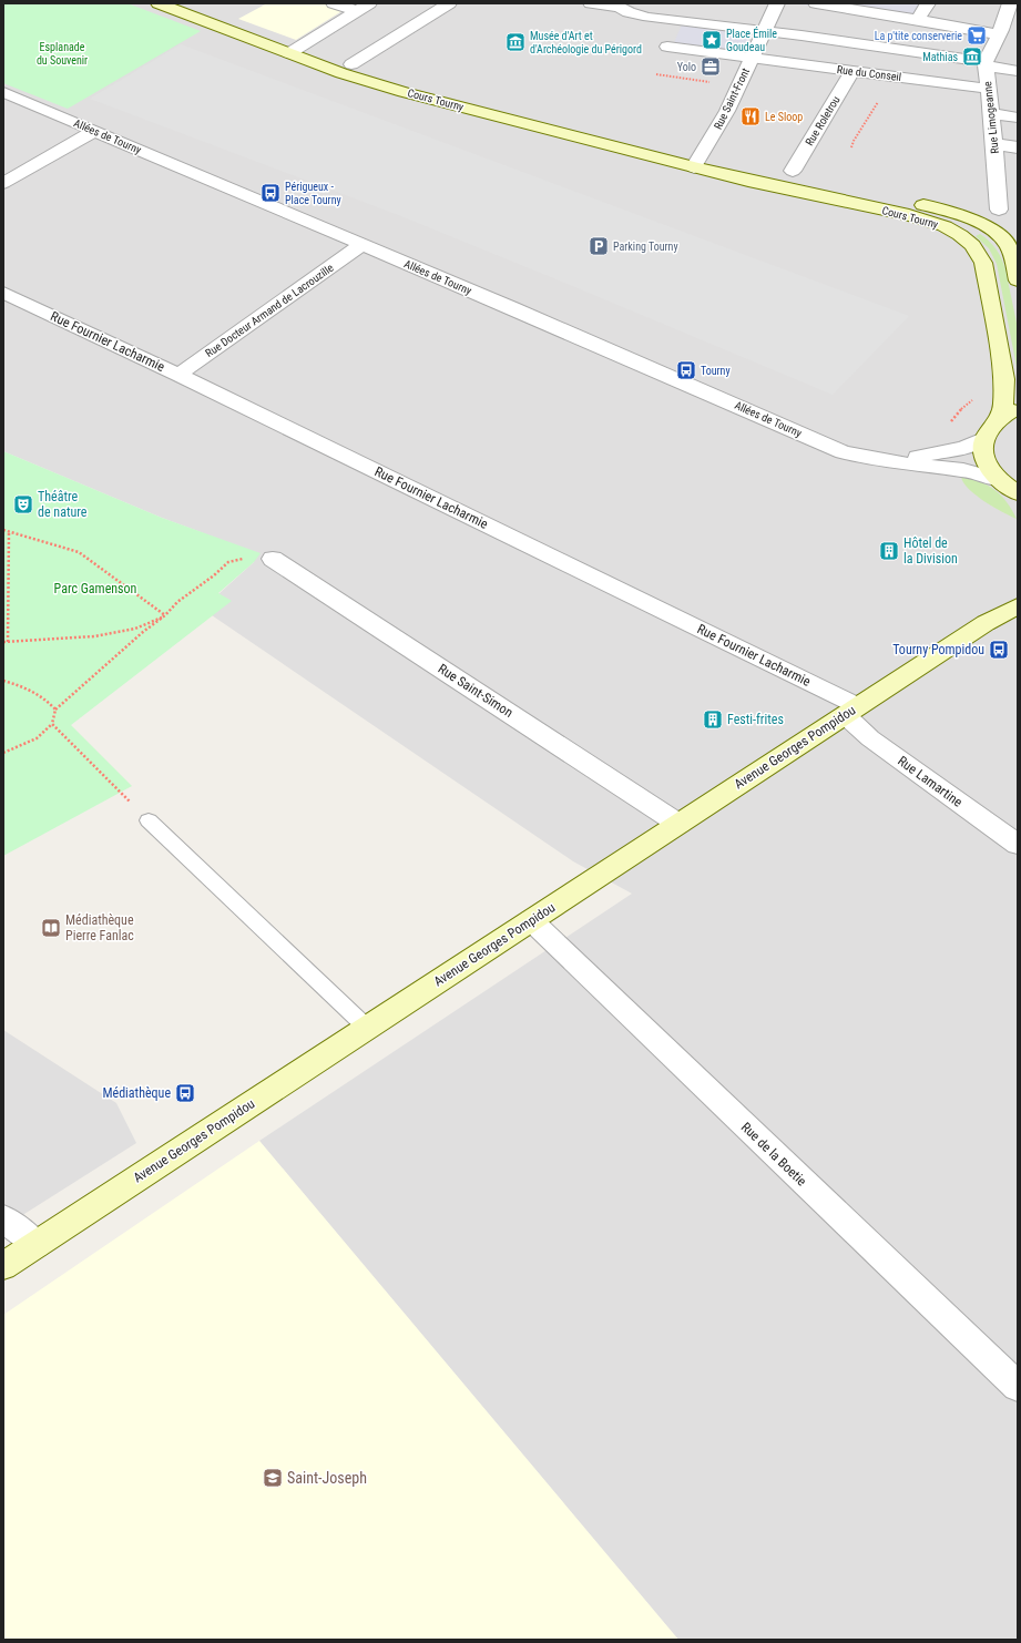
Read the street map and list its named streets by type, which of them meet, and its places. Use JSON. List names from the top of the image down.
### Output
{
  "streets": {
    "main road": ["Cours Tourny", "Avenue Georges Pompidou"],
    "street": [
      "Rue du Conseil",
      "Rue Saint-Front",
      "Rue Limogeanne",
      "Rue Roletrou",
      "Allées de Tourny",
      "Rue Docteur Armand de Lacrouzille",
      "Rue Fournier Lacharmie",
      "Rue Saint-Simon",
      "Rue Lamartine",
      "Rue de la Boetie"
    ]
  },
  "crossings": [
    ["Rue du Conseil", "Rue Saint-Front"],
    ["Rue du Conseil", "Rue Limogeanne"],
    ["Rue du Conseil", "Rue Roletrou"],
    ["Rue Saint-Front", "Cours Tourny"],
    ["Allées de Tourny", "Rue Docteur Armand de Lacrouzille"],
    ["Rue Docteur Armand de Lacrouzille", "Rue Fournier Lacharmie"],
    ["Rue Fournier Lacharmie", "Avenue Georges Pompidou"],
    ["Rue Fournier Lacharmie", "Rue Lamartine"],
    ["Rue Saint-Simon", "Avenue Georges Pompidou"],
    ["Avenue Georges Pompidou", "Rue Lamartine"],
    ["Avenue Georges Pompidou", "Rue de la Boetie"]
  ],
  "parks": ["Esplanade du Souvenir", "Parc Gamenson"],
  "places": {
    "supermarket": ["La p'tite conserverie"],
    "place": ["Place Émile Goudeau"],
    "museum": ["Musée d'Art et d'Archéologie du Périgord", "Mathias"],
    "office": ["Yolo"],
    "restaurant": ["Le Sloop"],
    "bus stop": [
      "Périgueux - Place Tourny",
      "Tourny",
      "Tourny Pompidou",
      "Médiathèque"
    ],
    "parking": ["Parking Tourny"],
    "theatre": ["Théâtre de nature"],
    "building": ["Hôtel de la Division", "Festi-frites"],
    "library": ["Médiathèque Pierre Fanlac"],
    "school or university": ["Saint-Joseph"]
  }
}
